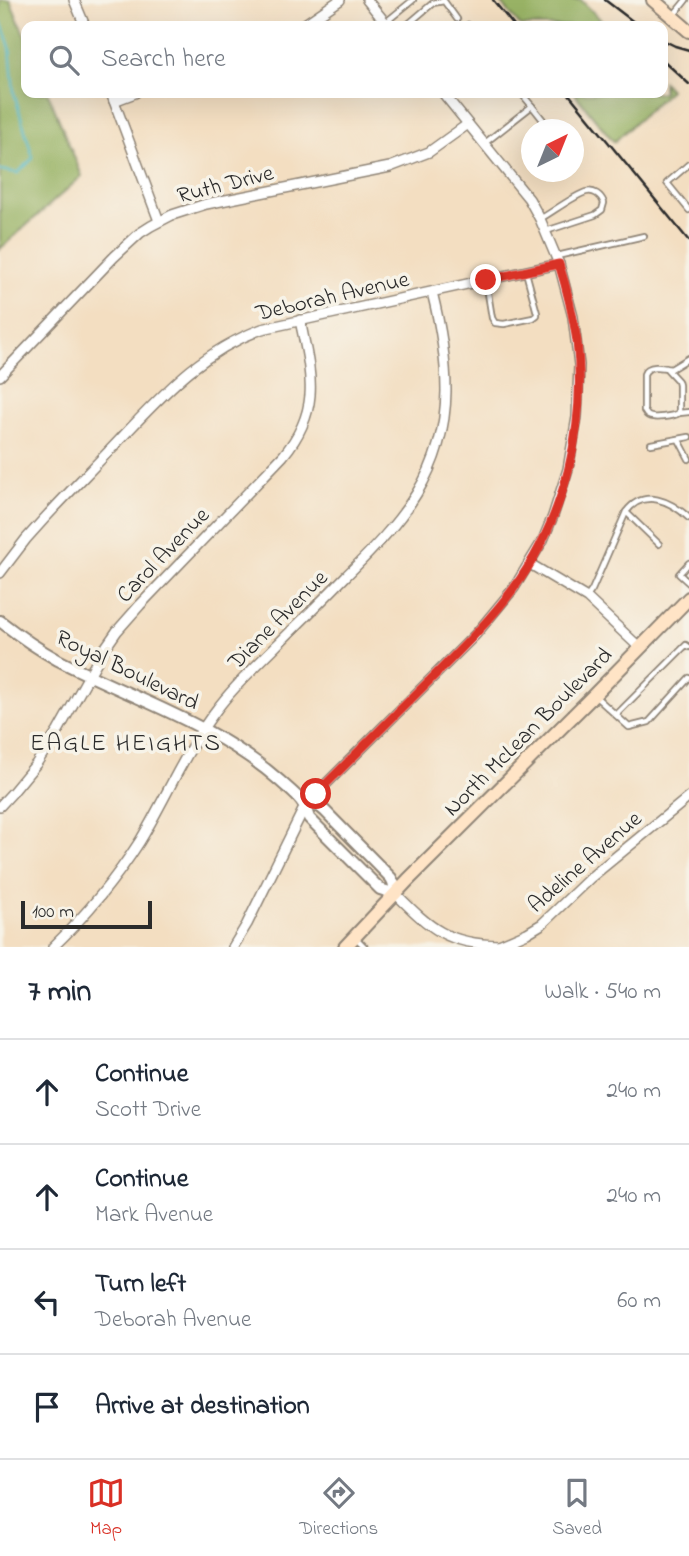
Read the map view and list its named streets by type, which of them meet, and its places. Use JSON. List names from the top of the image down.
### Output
{
  "streets": {
    "main road": ["North McLean Boulevard"],
    "street": [
      "Ruth Drive",
      "Deborah Avenue",
      "Carol Avenue",
      "Diane Avenue",
      "Royal Boulevard",
      "Adeline Avenue"
    ]
  },
  "crossings": [
    ["Deborah Avenue", "Carol Avenue"],
    ["Deborah Avenue", "Diane Avenue"],
    ["Carol Avenue", "Royal Boulevard"],
    ["Diane Avenue", "Royal Boulevard"],
    ["Royal Boulevard", "North McLean Boulevard"],
    ["Royal Boulevard", "Adeline Avenue"]
  ],
  "districts": ["EAGLE HEIGHTS"],
  "scale_bar": "100 m",
  "north": "top right",
  "page": {
    "search": "Search here",
    "scale": "100 m",
    "heading": ["7 min", "Walk · 540 m"],
    "list": [
      ["Continue", "Scott Drive", "240 m"],
      ["Continue", "Mark Avenue", "240 m"],
      ["Turn left", "Deborah Avenue", "60 m"],
      "Arrive at destination"
    ],
    "nav": ["Map", "Directions", "Saved"]
  }
}
